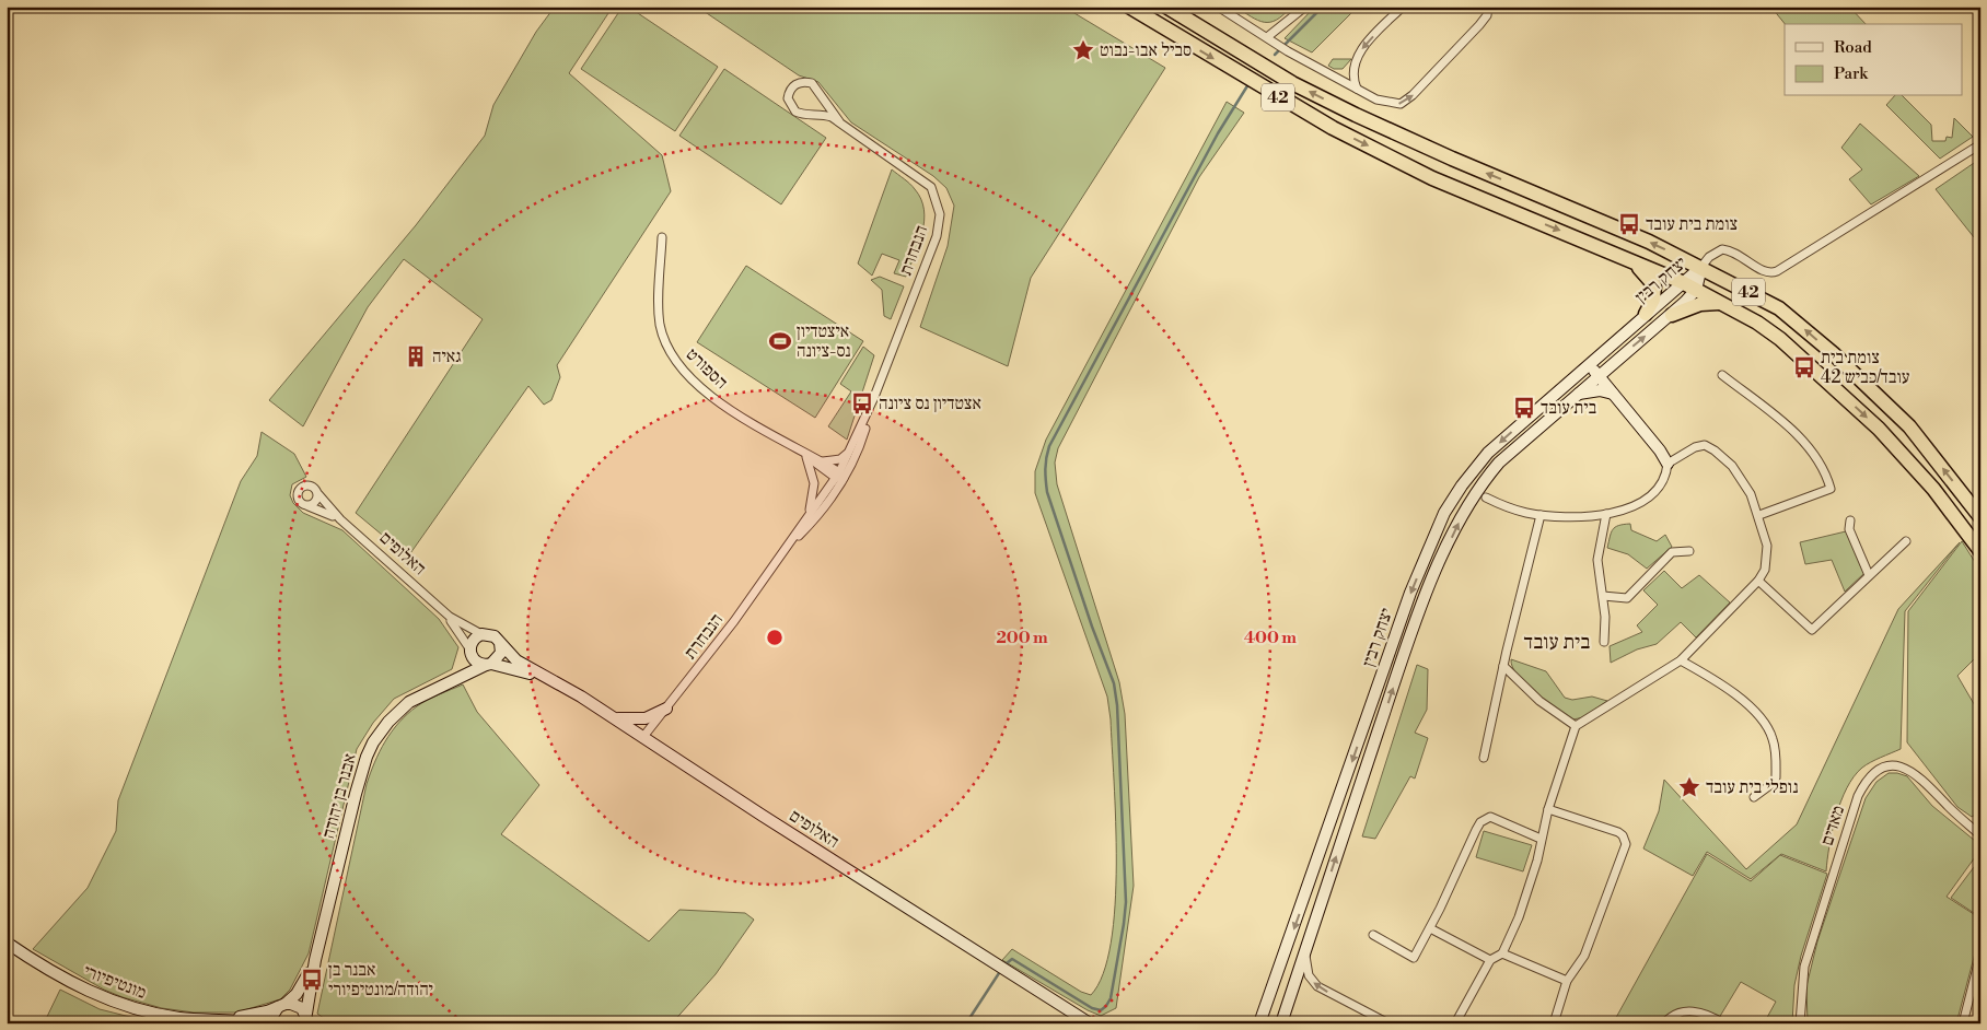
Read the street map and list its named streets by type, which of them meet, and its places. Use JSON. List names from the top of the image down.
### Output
{
  "streets": {
    "highway": ["42"],
    "street": [
      "הנבחרת",
      "יצחק רבין",
      "הספורט",
      "האלופים",
      "אבנר בן יהודה",
      "מאדים",
      "מונטיפיורי"
    ]
  },
  "crossings": [
    ["42", "יצחק רבין"],
    ["הנבחרת", "הספורט"],
    ["הנבחרת", "האלופים"],
    ["האלופים", "אבנר בן יהודה"],
    ["אבנר בן יהודה", "מונטיפיורי"]
  ],
  "districts": ["בית עובד"],
  "places": {
    "place": ["סביל אבו-נבוט", "נופלי בית עובד"],
    "bus stop": [
      "צומת בית עובד",
      "צומת בית עובד/כביש 42",
      "אצטדיון נס ציונה",
      "בית עובד",
      "אבנר בן יהודה/מונטיפיורי"
    ],
    "sports": ["איצטדיון נס-ציונה"],
    "building": ["גאיה"]
  },
  "legend": ["Road", "Park"],
  "rings": ["200 m", "400 m"]
}
